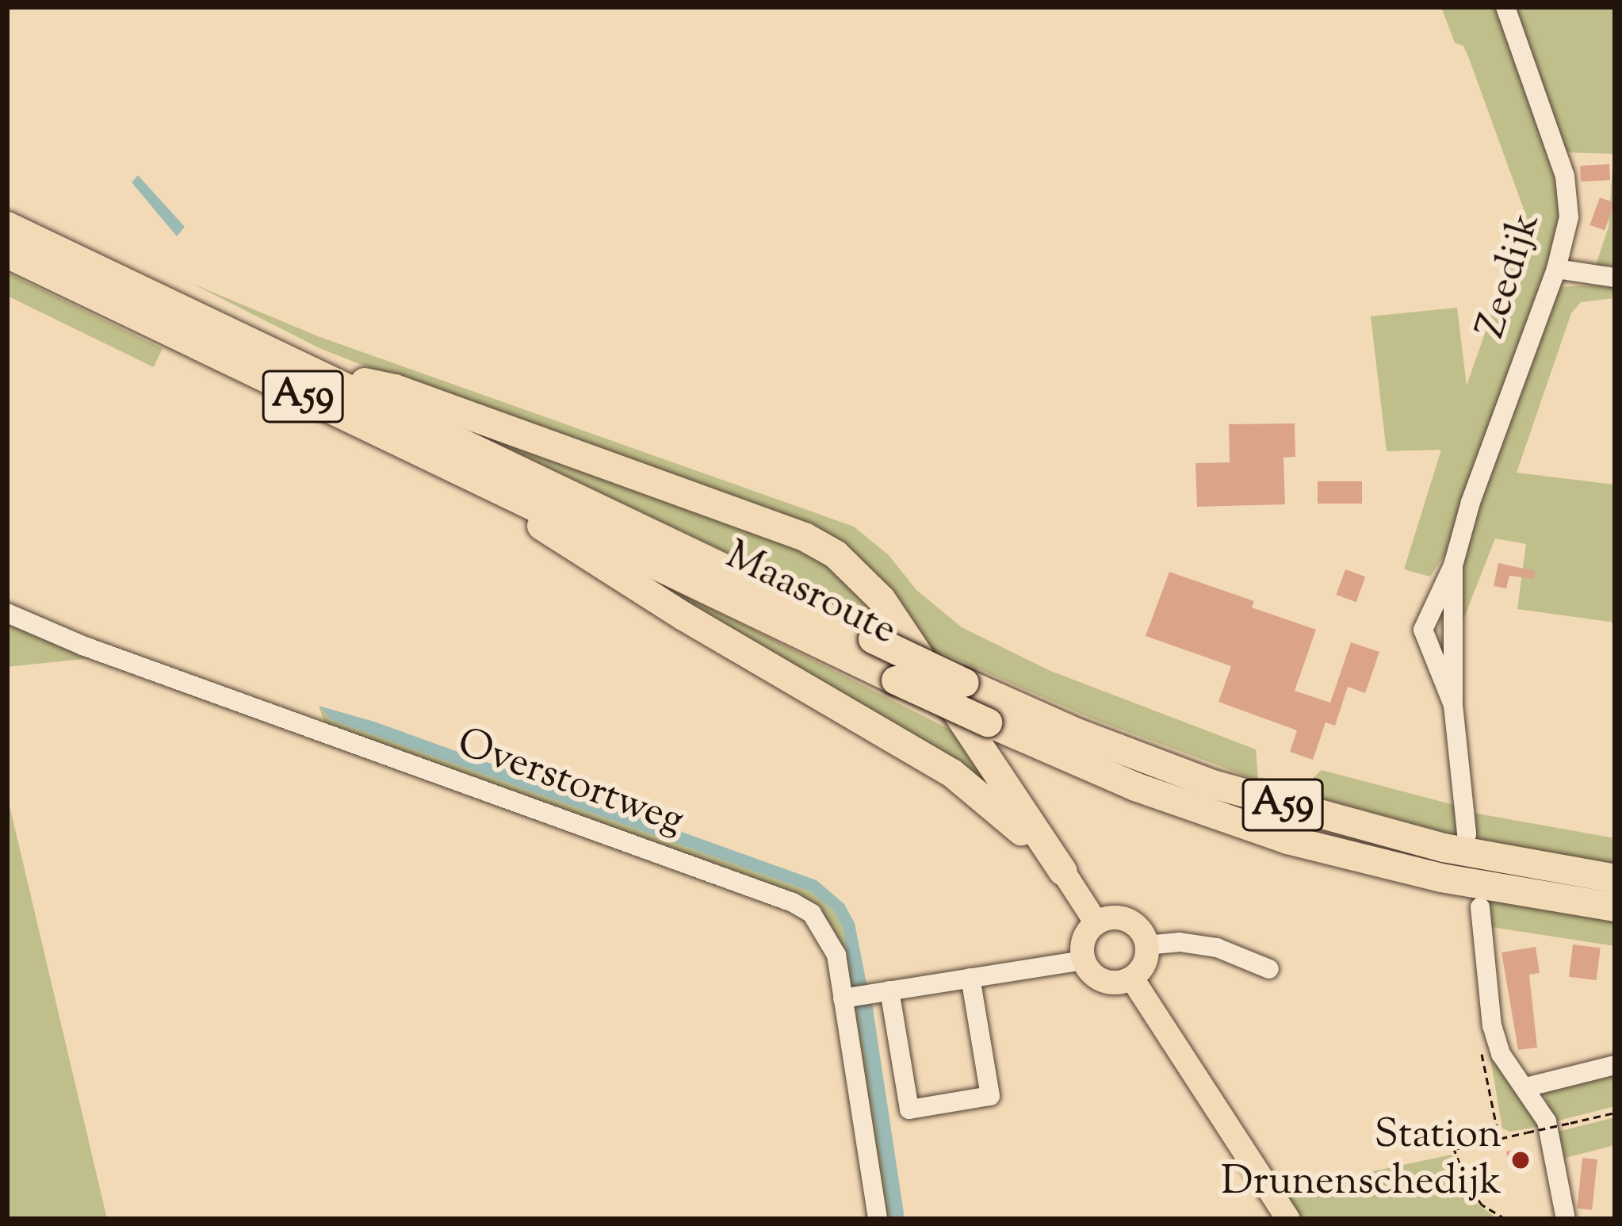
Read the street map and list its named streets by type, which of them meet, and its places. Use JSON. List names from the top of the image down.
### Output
{
  "streets": {
    "highway": ["A59", "Maasroute"],
    "street": ["Zeedijk", "Overstortweg"]
  },
  "crossings": [
    ["A59", "Maasroute"]
  ],
  "places": ["Station Drunenschedijk"]
}
